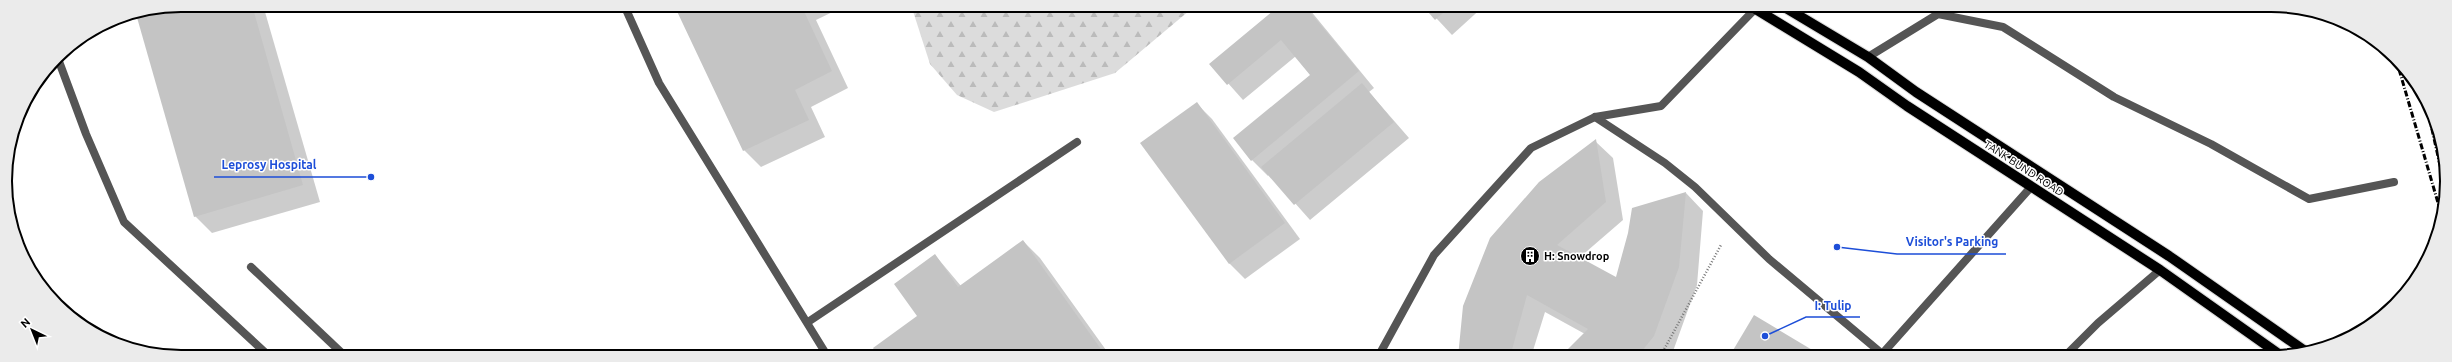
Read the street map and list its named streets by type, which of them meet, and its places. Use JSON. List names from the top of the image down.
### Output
{
  "streets": {
    "main road": ["TANK BUND ROAD"]
  },
  "places": {
    "other": ["Leprosy Hospital", "Visitor's Parking", "I: Tulip"],
    "building": ["H: Snowdrop"]
  },
  "north": "top left"
}
